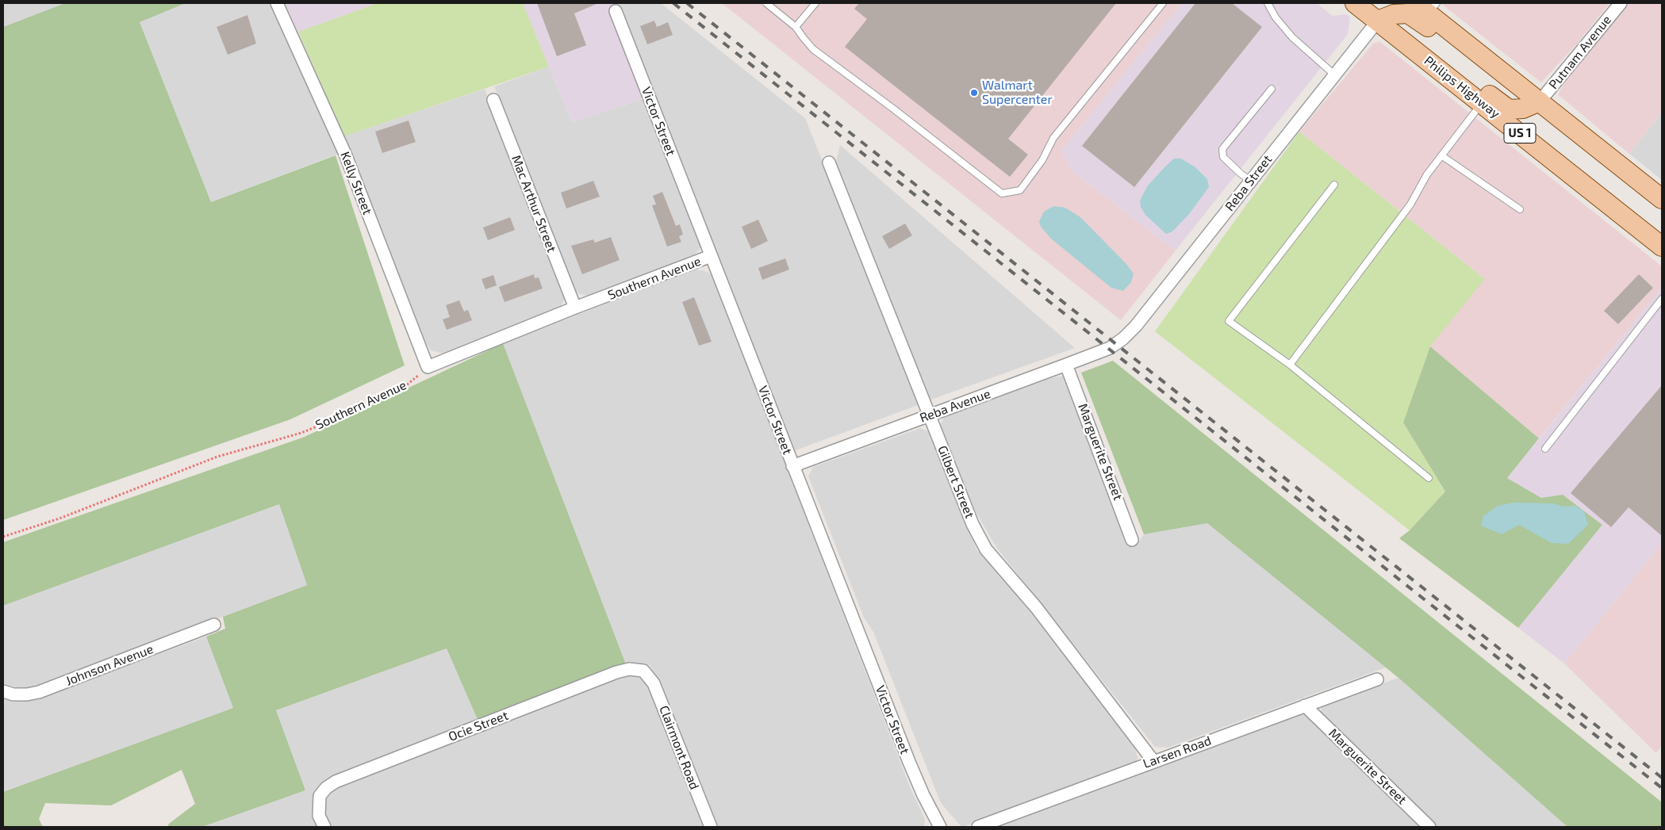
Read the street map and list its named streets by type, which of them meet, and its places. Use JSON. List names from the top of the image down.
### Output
{
  "streets": {
    "main road": ["Philips Highway", "US 1"],
    "street": [
      "Putnam Avenue",
      "Victor Street",
      "Kelly Street",
      "Reba Street",
      "Mac Arthur Street",
      "Southern Avenue",
      "Reba Avenue",
      "Marguerite Street",
      "Gilbert Street",
      "Johnson Avenue",
      "Ocie Street",
      "Clairmont Road",
      "Larsen Road"
    ]
  },
  "crossings": [
    ["Philips Highway", "Reba Street"],
    ["Victor Street", "Southern Avenue"],
    ["Victor Street", "Reba Avenue"],
    ["Kelly Street", "Southern Avenue"],
    ["Reba Street", "Reba Avenue"],
    ["Mac Arthur Street", "Southern Avenue"],
    ["Reba Avenue", "Marguerite Street"],
    ["Reba Avenue", "Gilbert Street"],
    ["Marguerite Street", "Larsen Road"],
    ["Gilbert Street", "Larsen Road"],
    ["Ocie Street", "Clairmont Road"]
  ],
  "places": ["Walmart Supercenter"]
}
